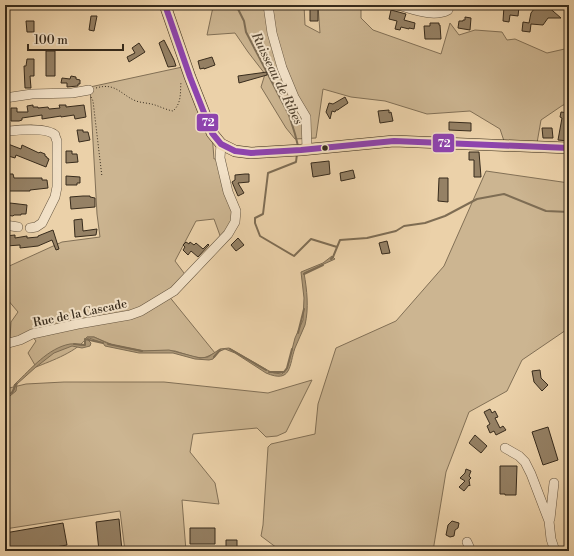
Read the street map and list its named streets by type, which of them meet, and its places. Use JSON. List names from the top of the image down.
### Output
{
  "streets": {
    "street": ["Rue de la Cascade"]
  },
  "water": ["Ruisseau de Ribes"],
  "lines": ["transit line 72"],
  "scale_bar": "100 m"
}
